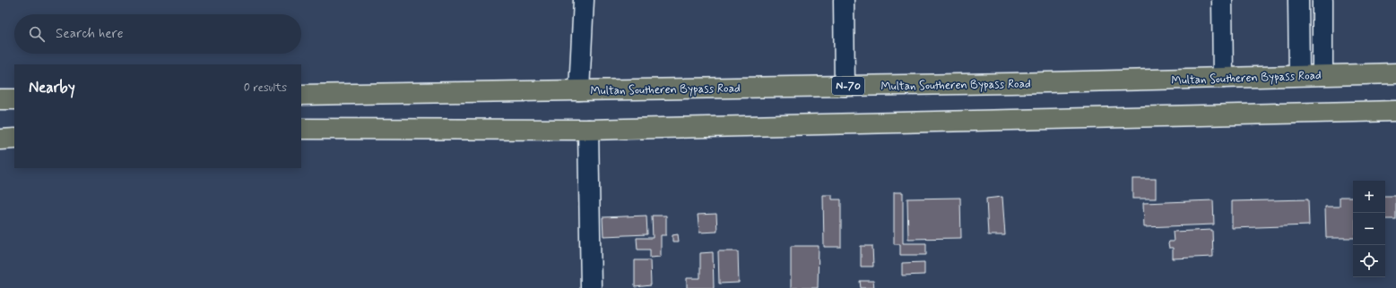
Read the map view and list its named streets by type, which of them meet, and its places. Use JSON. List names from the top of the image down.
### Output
{
  "streets": {
    "highway": ["Multan Southeren Bypass Road", "N-70"]
  },
  "page": {
    "search": "Search here",
    "heading": ["Nearby", "0 results"],
    "map_buttons": ["+", "−"]
  }
}
